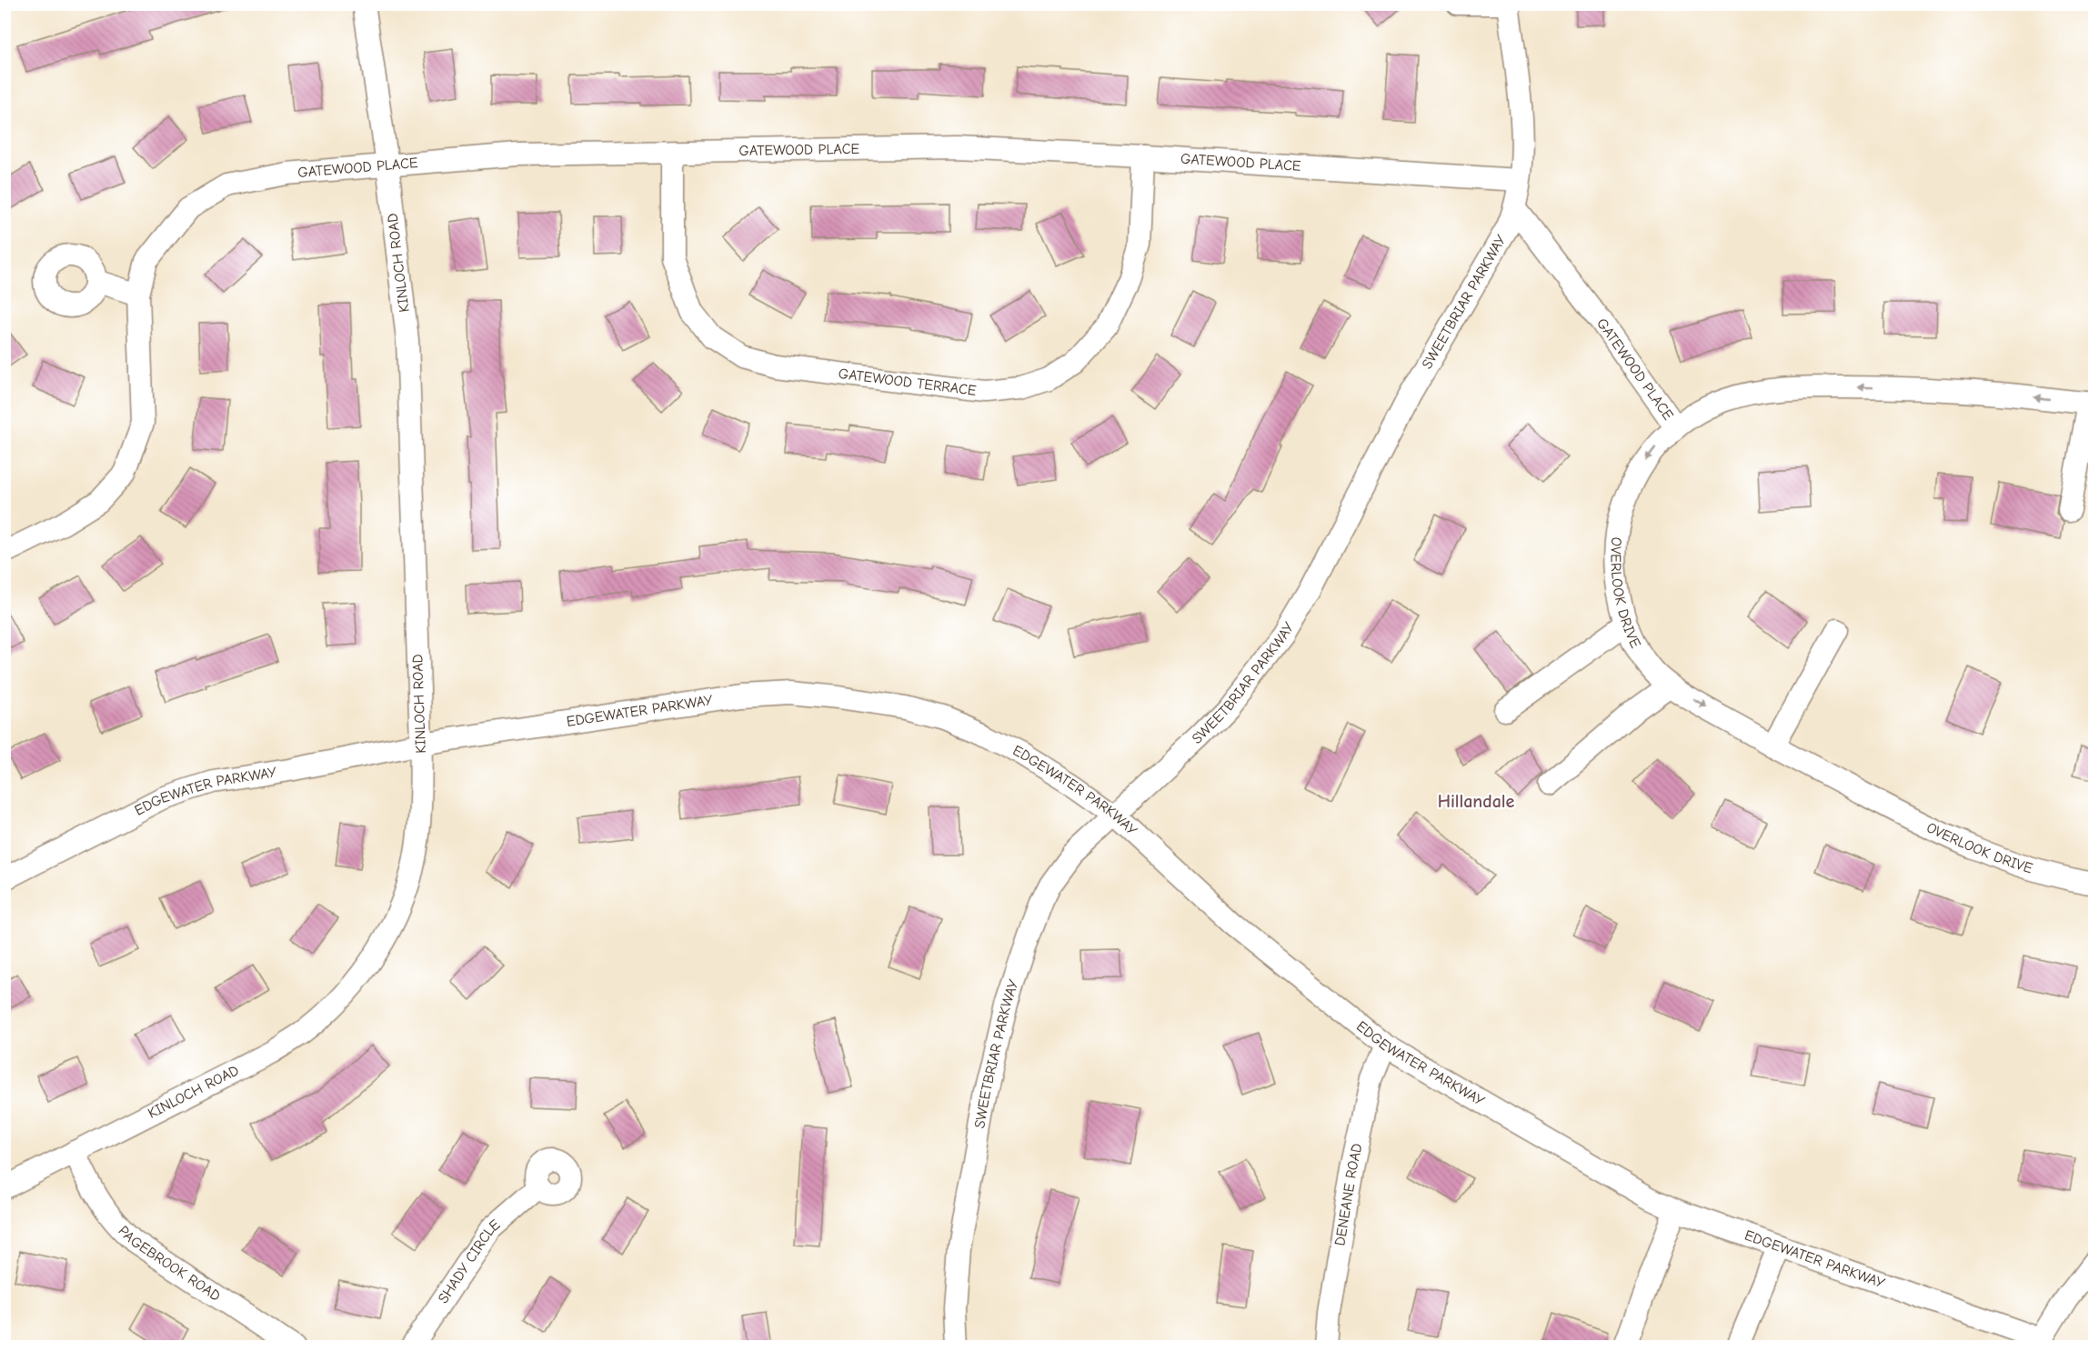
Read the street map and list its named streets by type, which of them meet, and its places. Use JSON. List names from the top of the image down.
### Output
{
  "streets": {
    "street": [
      "GATEWOOD PLACE",
      "KINLOCH ROAD",
      "SWEETBRIAR PARKWAY",
      "GATEWOOD TERRACE",
      "OVERLOOK DRIVE",
      "EDGEWATER PARKWAY",
      "DENEANE ROAD",
      "PAGEBROOK ROAD",
      "SHADY CIRCLE"
    ]
  },
  "crossings": [
    ["GATEWOOD PLACE", "KINLOCH ROAD"],
    ["GATEWOOD PLACE", "SWEETBRIAR PARKWAY"],
    ["GATEWOOD PLACE", "GATEWOOD TERRACE"],
    ["GATEWOOD PLACE", "OVERLOOK DRIVE"],
    ["KINLOCH ROAD", "EDGEWATER PARKWAY"],
    ["KINLOCH ROAD", "PAGEBROOK ROAD"],
    ["SWEETBRIAR PARKWAY", "EDGEWATER PARKWAY"],
    ["EDGEWATER PARKWAY", "DENEANE ROAD"]
  ],
  "districts": ["Hillandale"]
}
